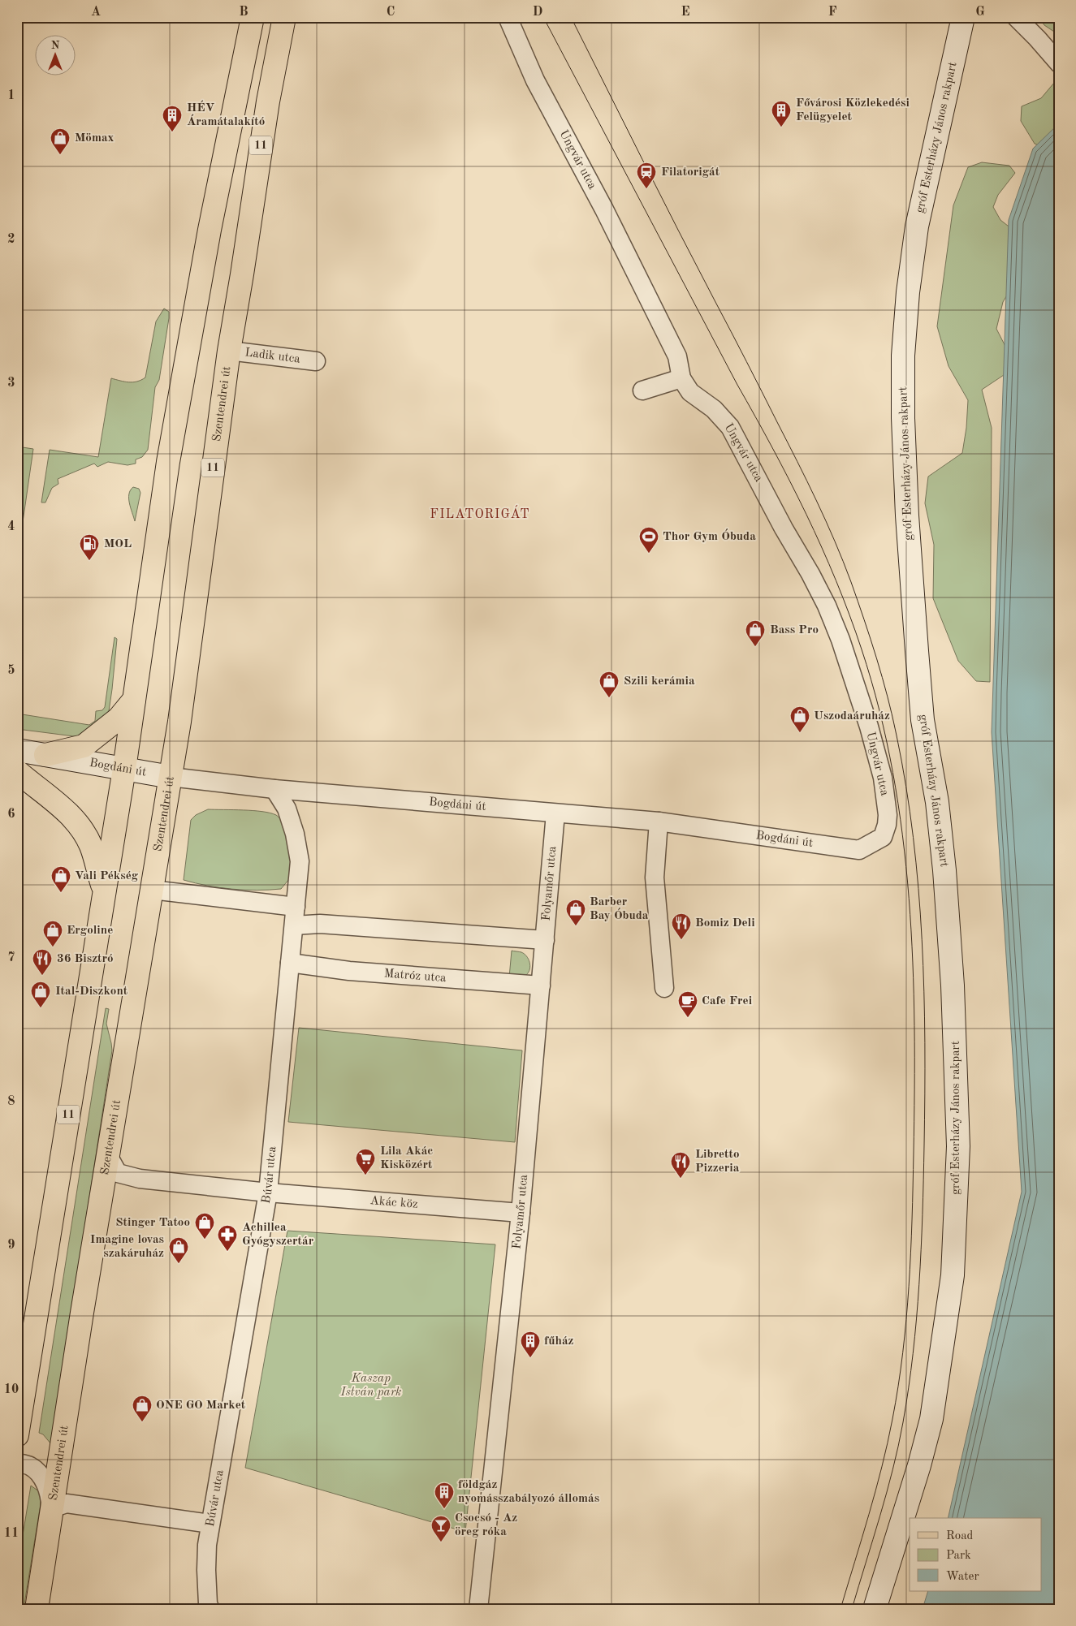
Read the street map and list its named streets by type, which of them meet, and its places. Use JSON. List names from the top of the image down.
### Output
{
  "streets": {
    "main road": [
      "gróf Esterházy János rakpart",
      "11",
      "Szentendrei út",
      "Bogdáni út"
    ],
    "street": [
      "Ungvár utca",
      "Ladik utca",
      "Folyamőr utca",
      "Matróz utca",
      "Búvár utca",
      "Akác köz"
    ]
  },
  "crossings": [
    ["11", "Bogdáni út"],
    ["Ungvár utca", "Bogdáni út"],
    ["Ladik utca", "Szentendrei út"],
    ["Szentendrei út", "Bogdáni út"],
    ["Szentendrei út", "Akác köz"],
    ["Bogdáni út", "Folyamőr utca"],
    ["Bogdáni út", "Búvár utca"],
    ["Folyamőr utca", "Matróz utca"],
    ["Folyamőr utca", "Akác köz"],
    ["Matróz utca", "Búvár utca"],
    ["Búvár utca", "Akác köz"]
  ],
  "districts": ["FILATORIGÁT"],
  "parks": ["Kaszap István park"],
  "places": {
    "building": [
      "Fővárosi Közlekedési Felügyelet",
      "HÉV Áramátalakító",
      "fűház",
      "földgáz nyomásszabályozó állomás"
    ],
    "shop": [
      "Mömax",
      "Bass Pro",
      "Szili kerámia",
      "Uszodaáruház",
      "Vali Pékség",
      "Barber Bay Óbuda",
      "Ergoline",
      "Ital-Diszkont",
      "Stinger Tatoo",
      "Imagine lovas szakáruház",
      "ONE GO Market"
    ],
    "station": ["Filatorigát"],
    "sports": ["Thor Gym Óbuda"],
    "fuel station": ["MOL"],
    "restaurant": ["Bomiz Deli", "36 Bisztró", "Libretto Pizzeria"],
    "cafe": ["Cafe Frei"],
    "supermarket": ["Lila Akác Kisközért"],
    "pharmacy": ["Achillea Gyógyszertár"],
    "bar": ["Csocsó - Az öreg róka"]
  },
  "legend": ["Road", "Park", "Water"],
  "north": "top",
  "grid": {
    "columns": [
      "A",
      "B",
      "C",
      "D",
      "E",
      "F",
      "G"
    ],
    "rows": [
      "1",
      "2",
      "3",
      "4",
      "5",
      "6",
      "7",
      "8",
      "9",
      "10",
      "11"
    ]
  }
}
